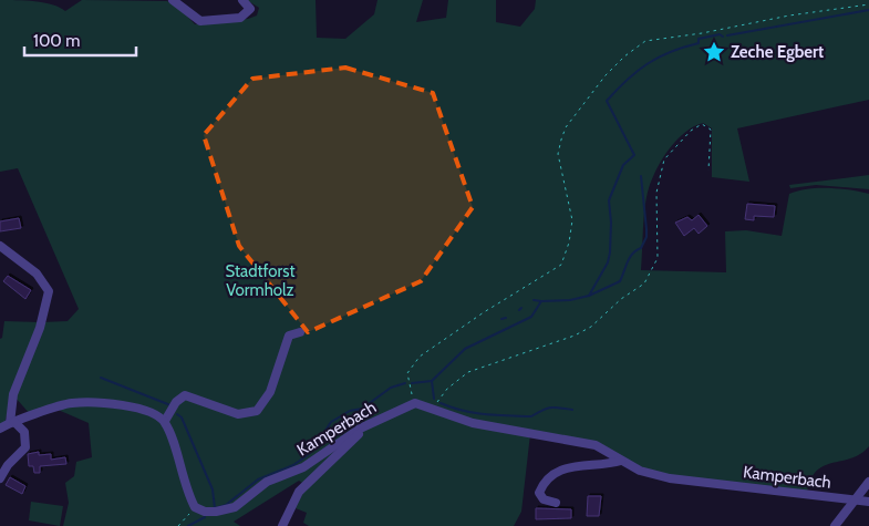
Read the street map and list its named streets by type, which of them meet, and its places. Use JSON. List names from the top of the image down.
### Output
{
  "streets": {
    "street": ["Kamperbach"]
  },
  "parks": ["Stadtforst Vormholz"],
  "places": {
    "place": ["Zeche Egbert"]
  },
  "scale_bar": "100 m"
}
